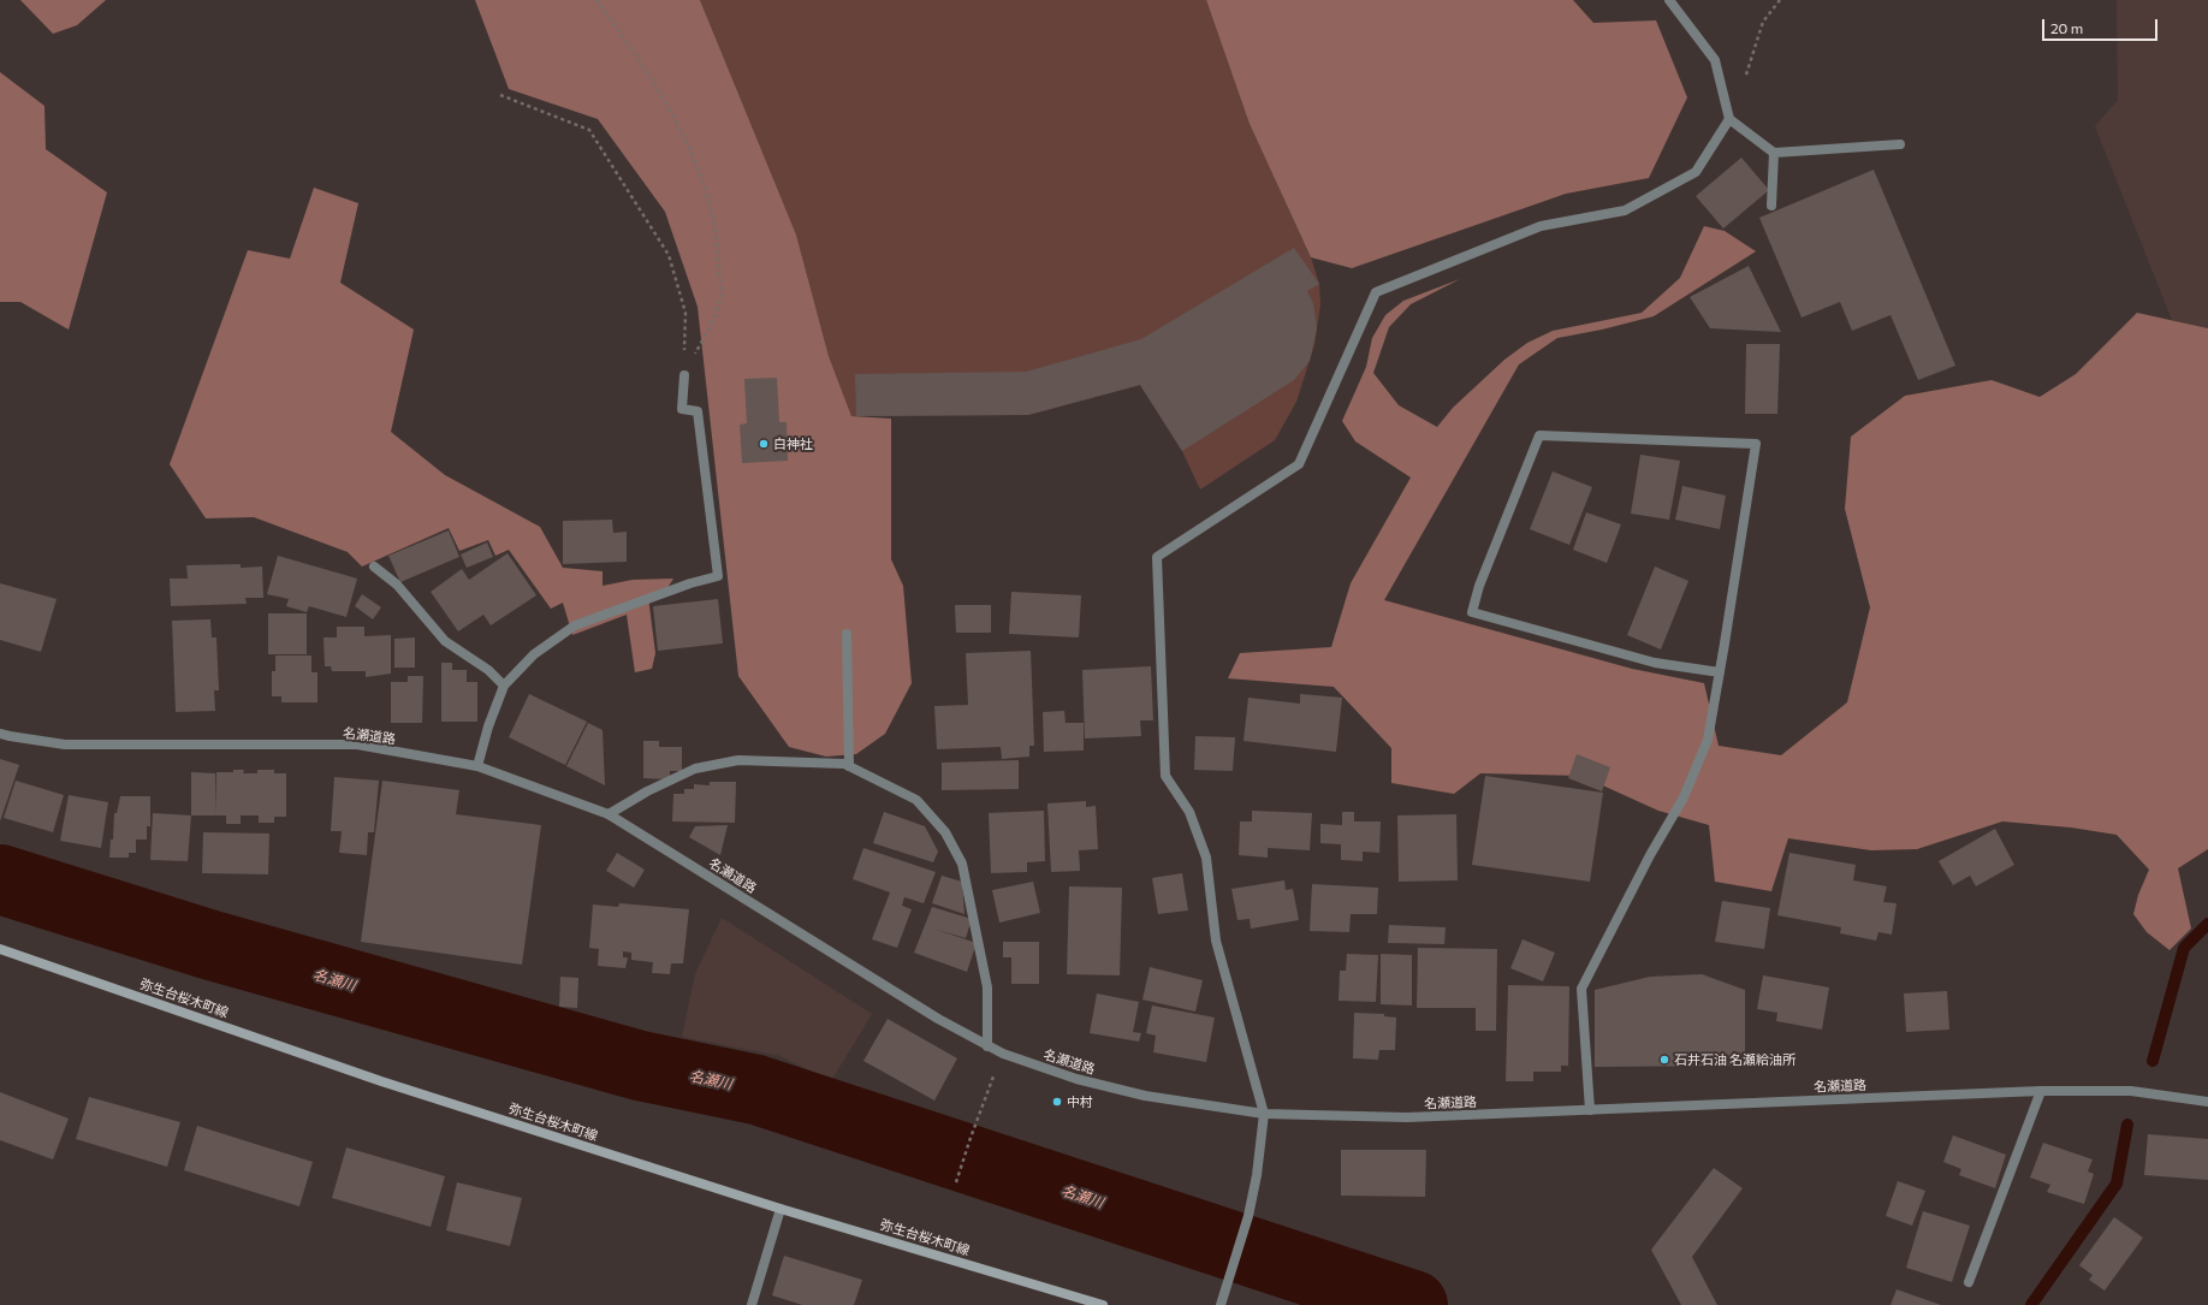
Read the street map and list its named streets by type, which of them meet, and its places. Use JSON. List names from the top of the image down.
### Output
{
  "streets": {
    "main road": ["弥生台桜木町線"],
    "street": ["名瀬道路"]
  },
  "water": ["名瀬川"],
  "places": ["白神社", "石井石油 名瀬給油所", "中村"],
  "scale_bar": "20 m"
}
